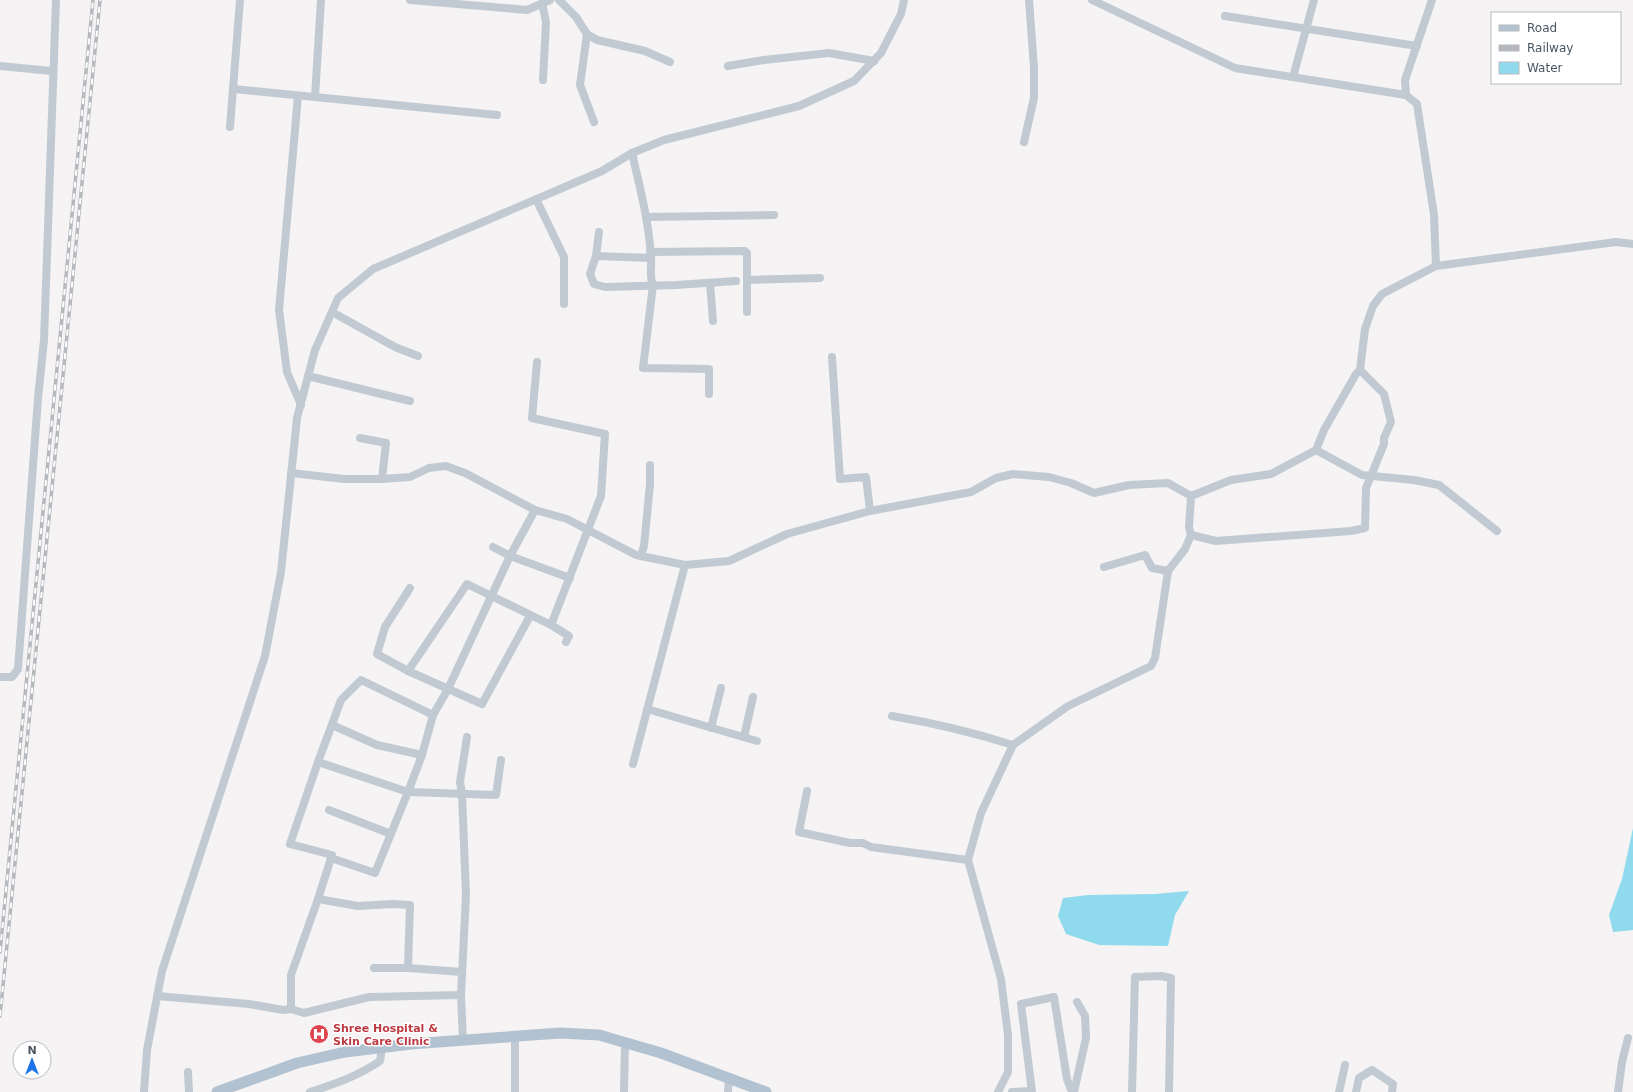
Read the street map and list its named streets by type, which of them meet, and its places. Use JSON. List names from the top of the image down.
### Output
{
  "places": {
    "hospital": ["Shree Hospital & Skin Care Clinic"]
  },
  "legend": ["Road", "Railway", "Water"],
  "north": "top"
}
